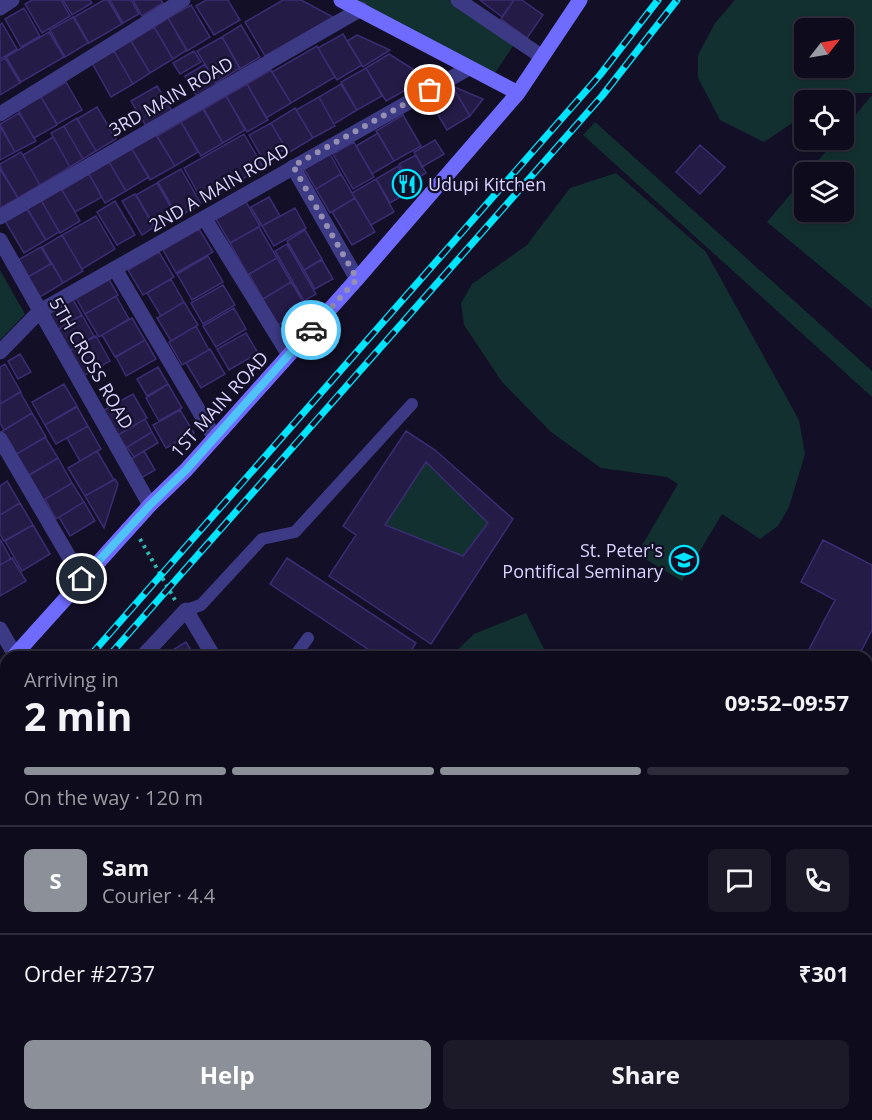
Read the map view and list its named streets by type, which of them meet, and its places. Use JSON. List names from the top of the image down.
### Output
{
  "streets": {
    "main road": ["1ST MAIN ROAD"],
    "street": ["3RD MAIN ROAD", "2ND A MAIN ROAD", "5TH CROSS ROAD"]
  },
  "crossings": [
    ["2ND A MAIN ROAD", "5TH CROSS ROAD"],
    ["5TH CROSS ROAD", "1ST MAIN ROAD"]
  ],
  "places": {
    "restaurant": ["Udupi Kitchen"],
    "school or university": ["St. Peter's Pontifical Seminary"]
  },
  "north": "top right",
  "page": {
    "heading": ["2 min", "Arriving in", "09:52–09:57"],
    "panel": [
      "Sam",
      "Courier · 4.4",
      "Order #2737",
      "₹301"
    ],
    "bar": "On the way · 120 m",
    "round": "S",
    "buttons": ["Help", "Share"]
  }
}
